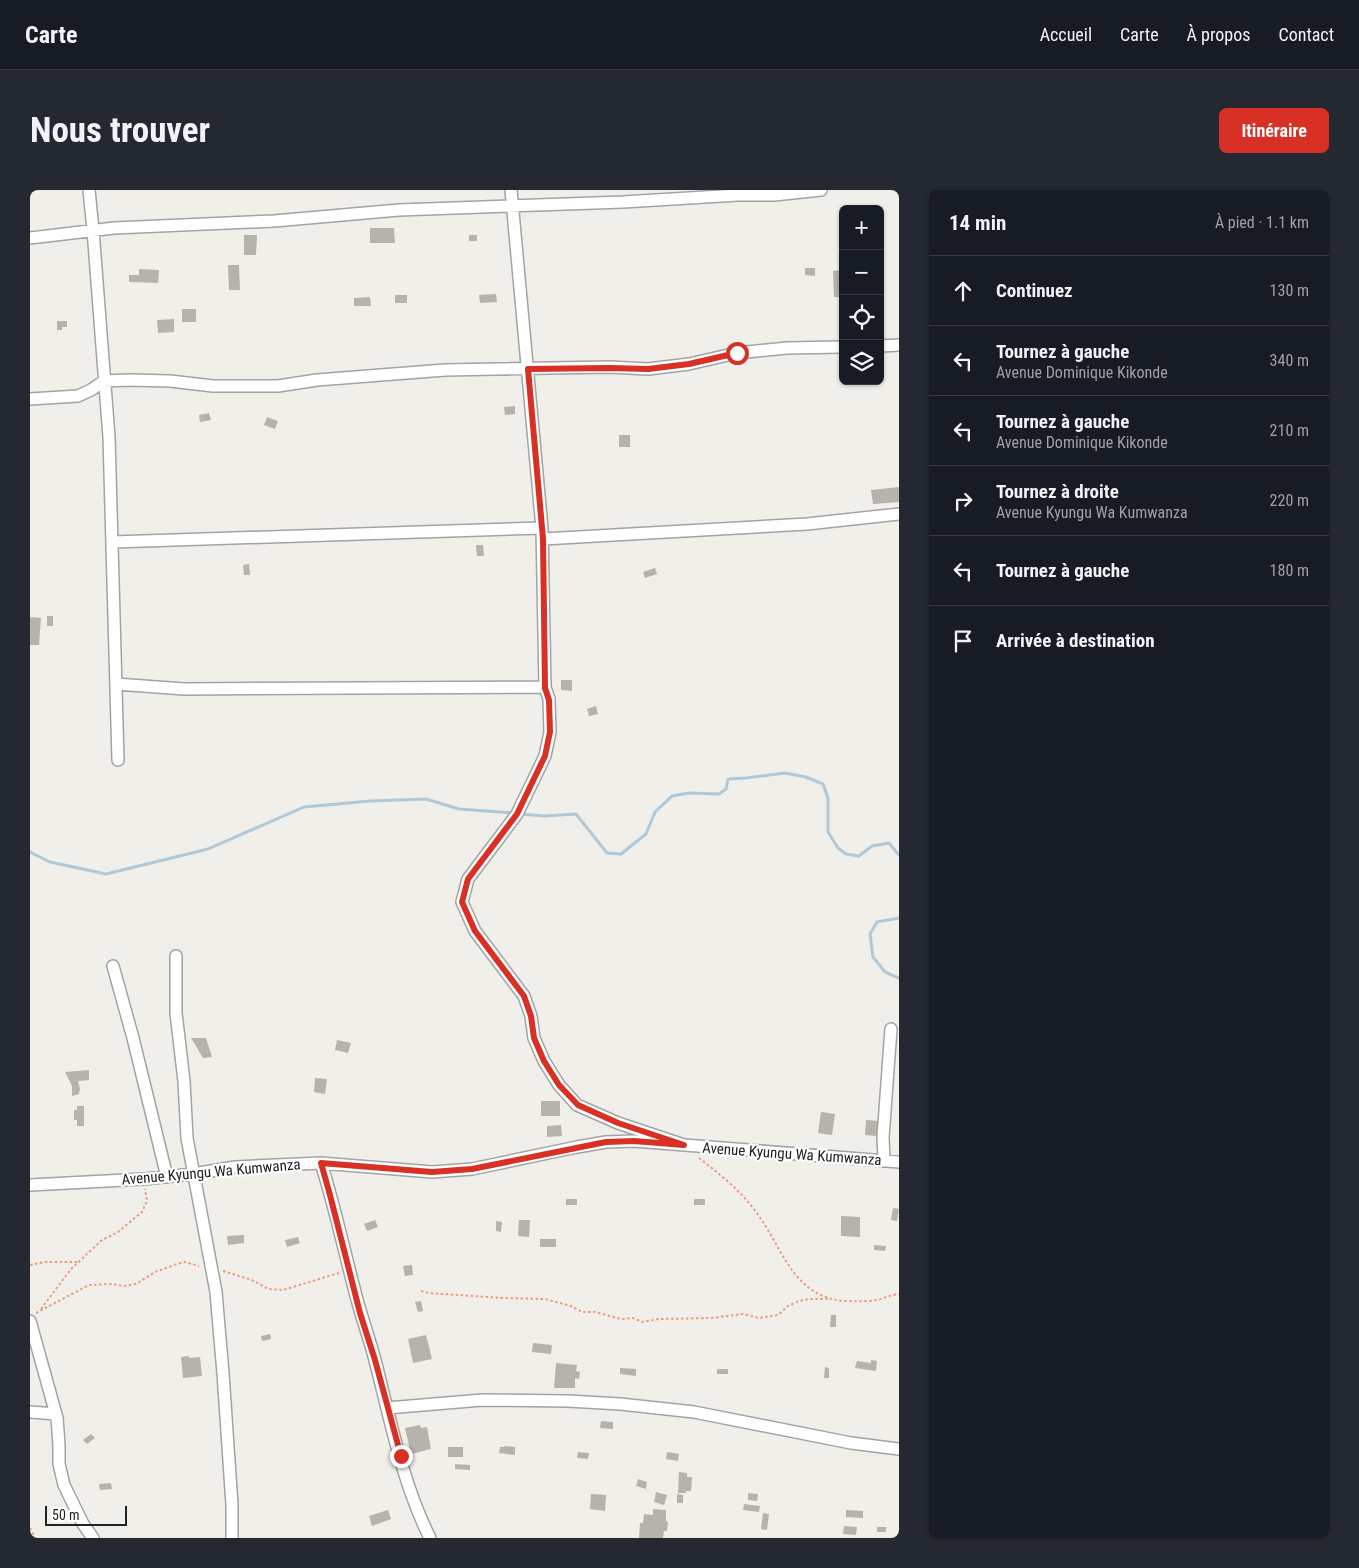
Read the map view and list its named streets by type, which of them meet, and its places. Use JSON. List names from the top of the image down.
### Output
{
  "streets": {
    "street": ["Avenue Kyungu Wa Kumwanza"]
  },
  "scale_bar": "50 m",
  "page": {
    "header": "Carte",
    "nav": [
      "Accueil",
      "Carte",
      "À propos",
      "Contact"
    ],
    "buttons": "Itinéraire",
    "title": "Nous trouver",
    "heading": ["14 min", "À pied · 1.1 km"],
    "map_buttons": ["+", "−"],
    "list": [
      ["Continuez", "130 m"],
      ["Tournez à gauche", "Avenue Dominique Kikonde", "340 m"],
      ["Tournez à gauche", "Avenue Dominique Kikonde", "210 m"],
      ["Tournez à droite", "Avenue Kyungu Wa Kumwanza", "220 m"],
      ["Tournez à gauche", "180 m"],
      "Arrivée à destination"
    ],
    "scale": "50 m"
  }
}
